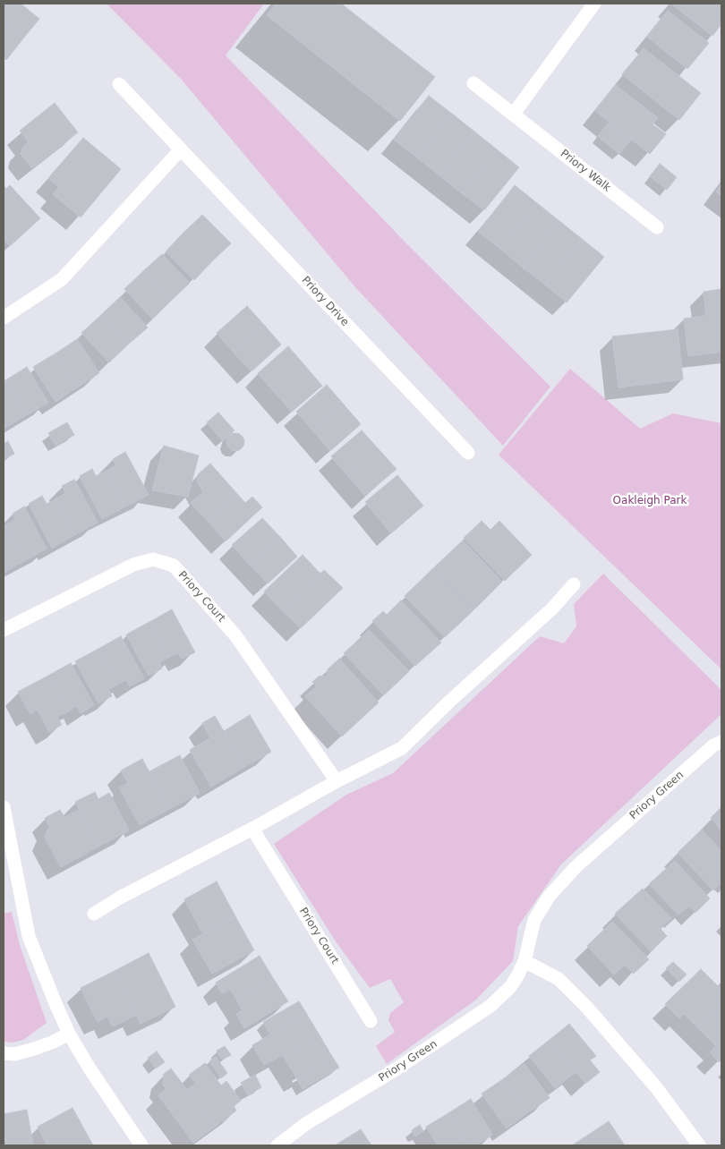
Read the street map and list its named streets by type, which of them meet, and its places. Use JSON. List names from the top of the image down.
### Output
{
  "streets": {
    "street": [
      "Priory Walk",
      "Priory Drive",
      "Priory Court",
      "Priory Green"
    ]
  },
  "parks": ["Oakleigh Park"]
}
